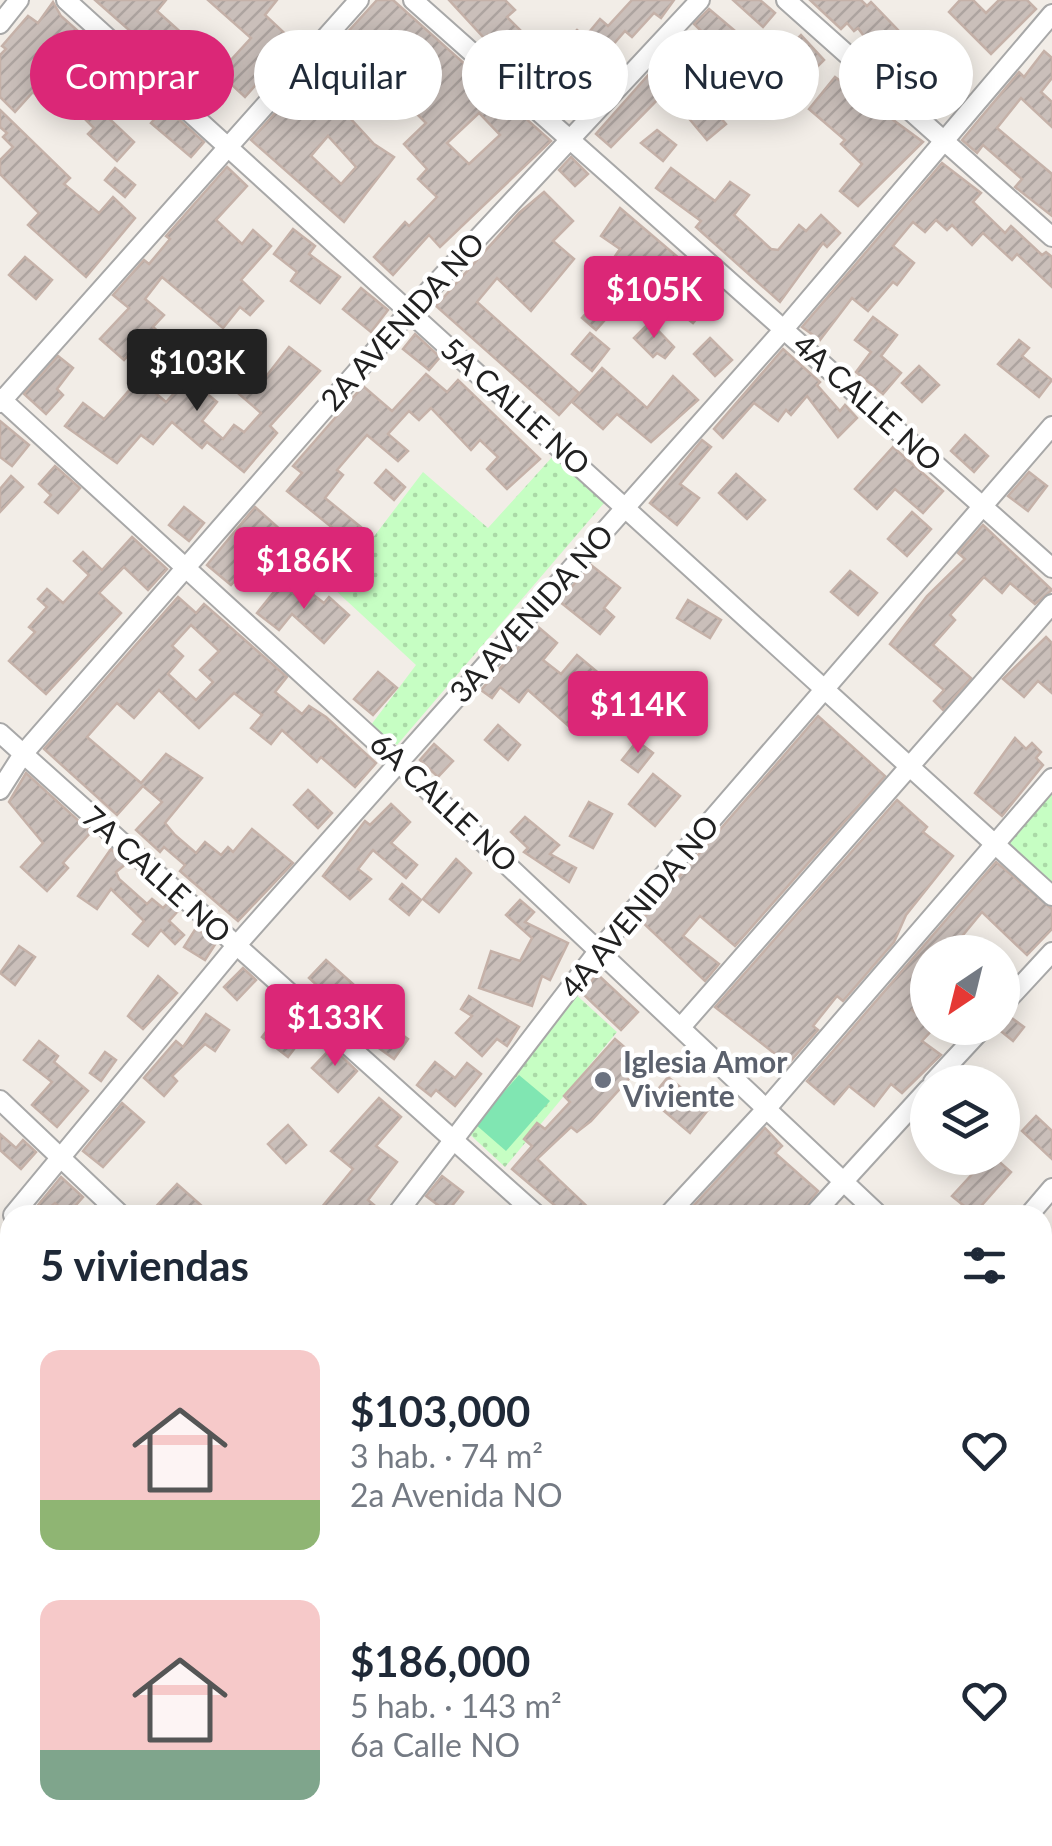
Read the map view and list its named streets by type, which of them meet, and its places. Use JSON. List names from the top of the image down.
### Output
{
  "streets": {
    "street": [
      "2A AVENIDA NO",
      "4A CALLE NO",
      "5A CALLE NO",
      "3A AVENIDA NO",
      "6A CALLE NO",
      "7A CALLE NO",
      "4A AVENIDA NO"
    ]
  },
  "crossings": [
    ["2A AVENIDA NO", "4A CALLE NO"],
    ["2A AVENIDA NO", "5A CALLE NO"],
    ["2A AVENIDA NO", "6A CALLE NO"],
    ["2A AVENIDA NO", "7A CALLE NO"],
    ["4A CALLE NO", "3A AVENIDA NO"],
    ["4A CALLE NO", "4A AVENIDA NO"],
    ["5A CALLE NO", "3A AVENIDA NO"],
    ["5A CALLE NO", "4A AVENIDA NO"],
    ["3A AVENIDA NO", "6A CALLE NO"],
    ["3A AVENIDA NO", "7A CALLE NO"],
    ["6A CALLE NO", "4A AVENIDA NO"],
    ["7A CALLE NO", "4A AVENIDA NO"]
  ],
  "places": ["Iglesia Amor Viviente"],
  "north": "bottom left",
  "page": {
    "chip": [
      "Comprar",
      "Alquilar",
      "Filtros",
      "Nuevo",
      "Piso"
    ],
    "price": [
      "$105K",
      "$103K",
      "$186K",
      "$114K",
      "$133K"
    ],
    "heading": "5 viviendas",
    "list": [
      {
        "name": "$103,000",
        "note": "3 hab. · 74 m² · 2a Avenida NO"
      },
      {
        "name": "$186,000",
        "note": "5 hab. · 143 m² · 6a Calle NO"
      }
    ]
  }
}
